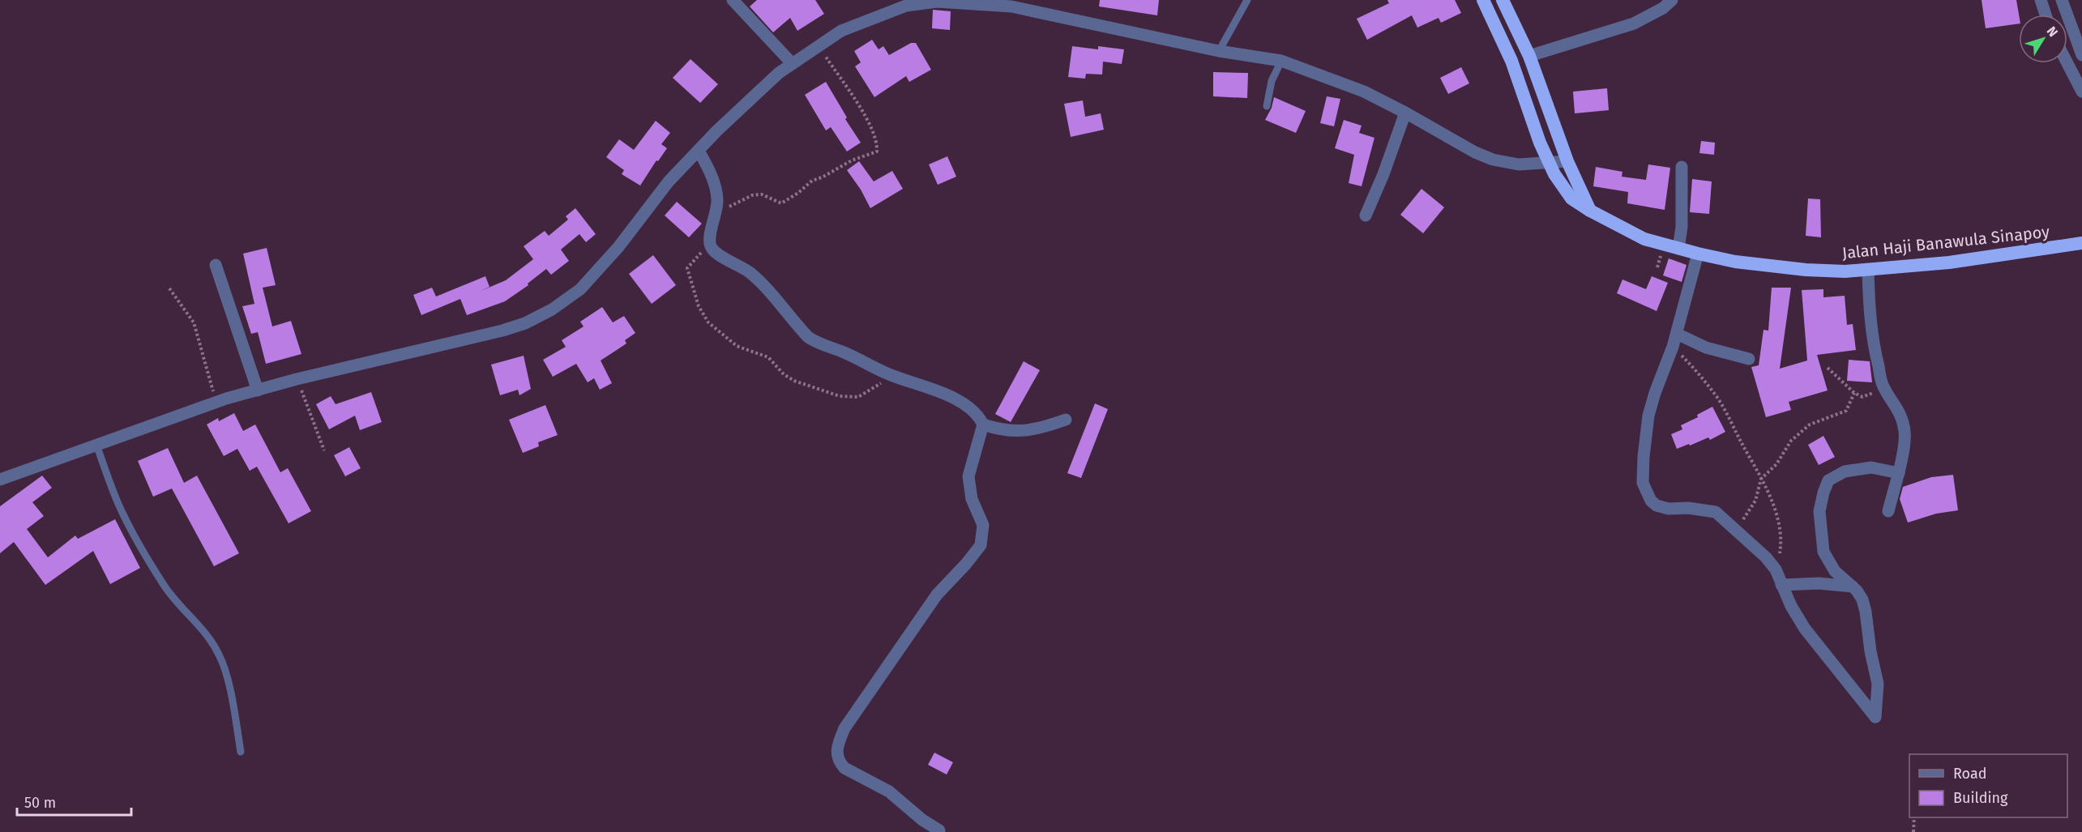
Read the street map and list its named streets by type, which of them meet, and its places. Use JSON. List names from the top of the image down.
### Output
{
  "streets": {
    "highway": ["Jalan Haji Banawula Sinapoy"]
  },
  "legend": ["Road", "Building"],
  "scale_bar": "50 m",
  "north": "top right"
}
